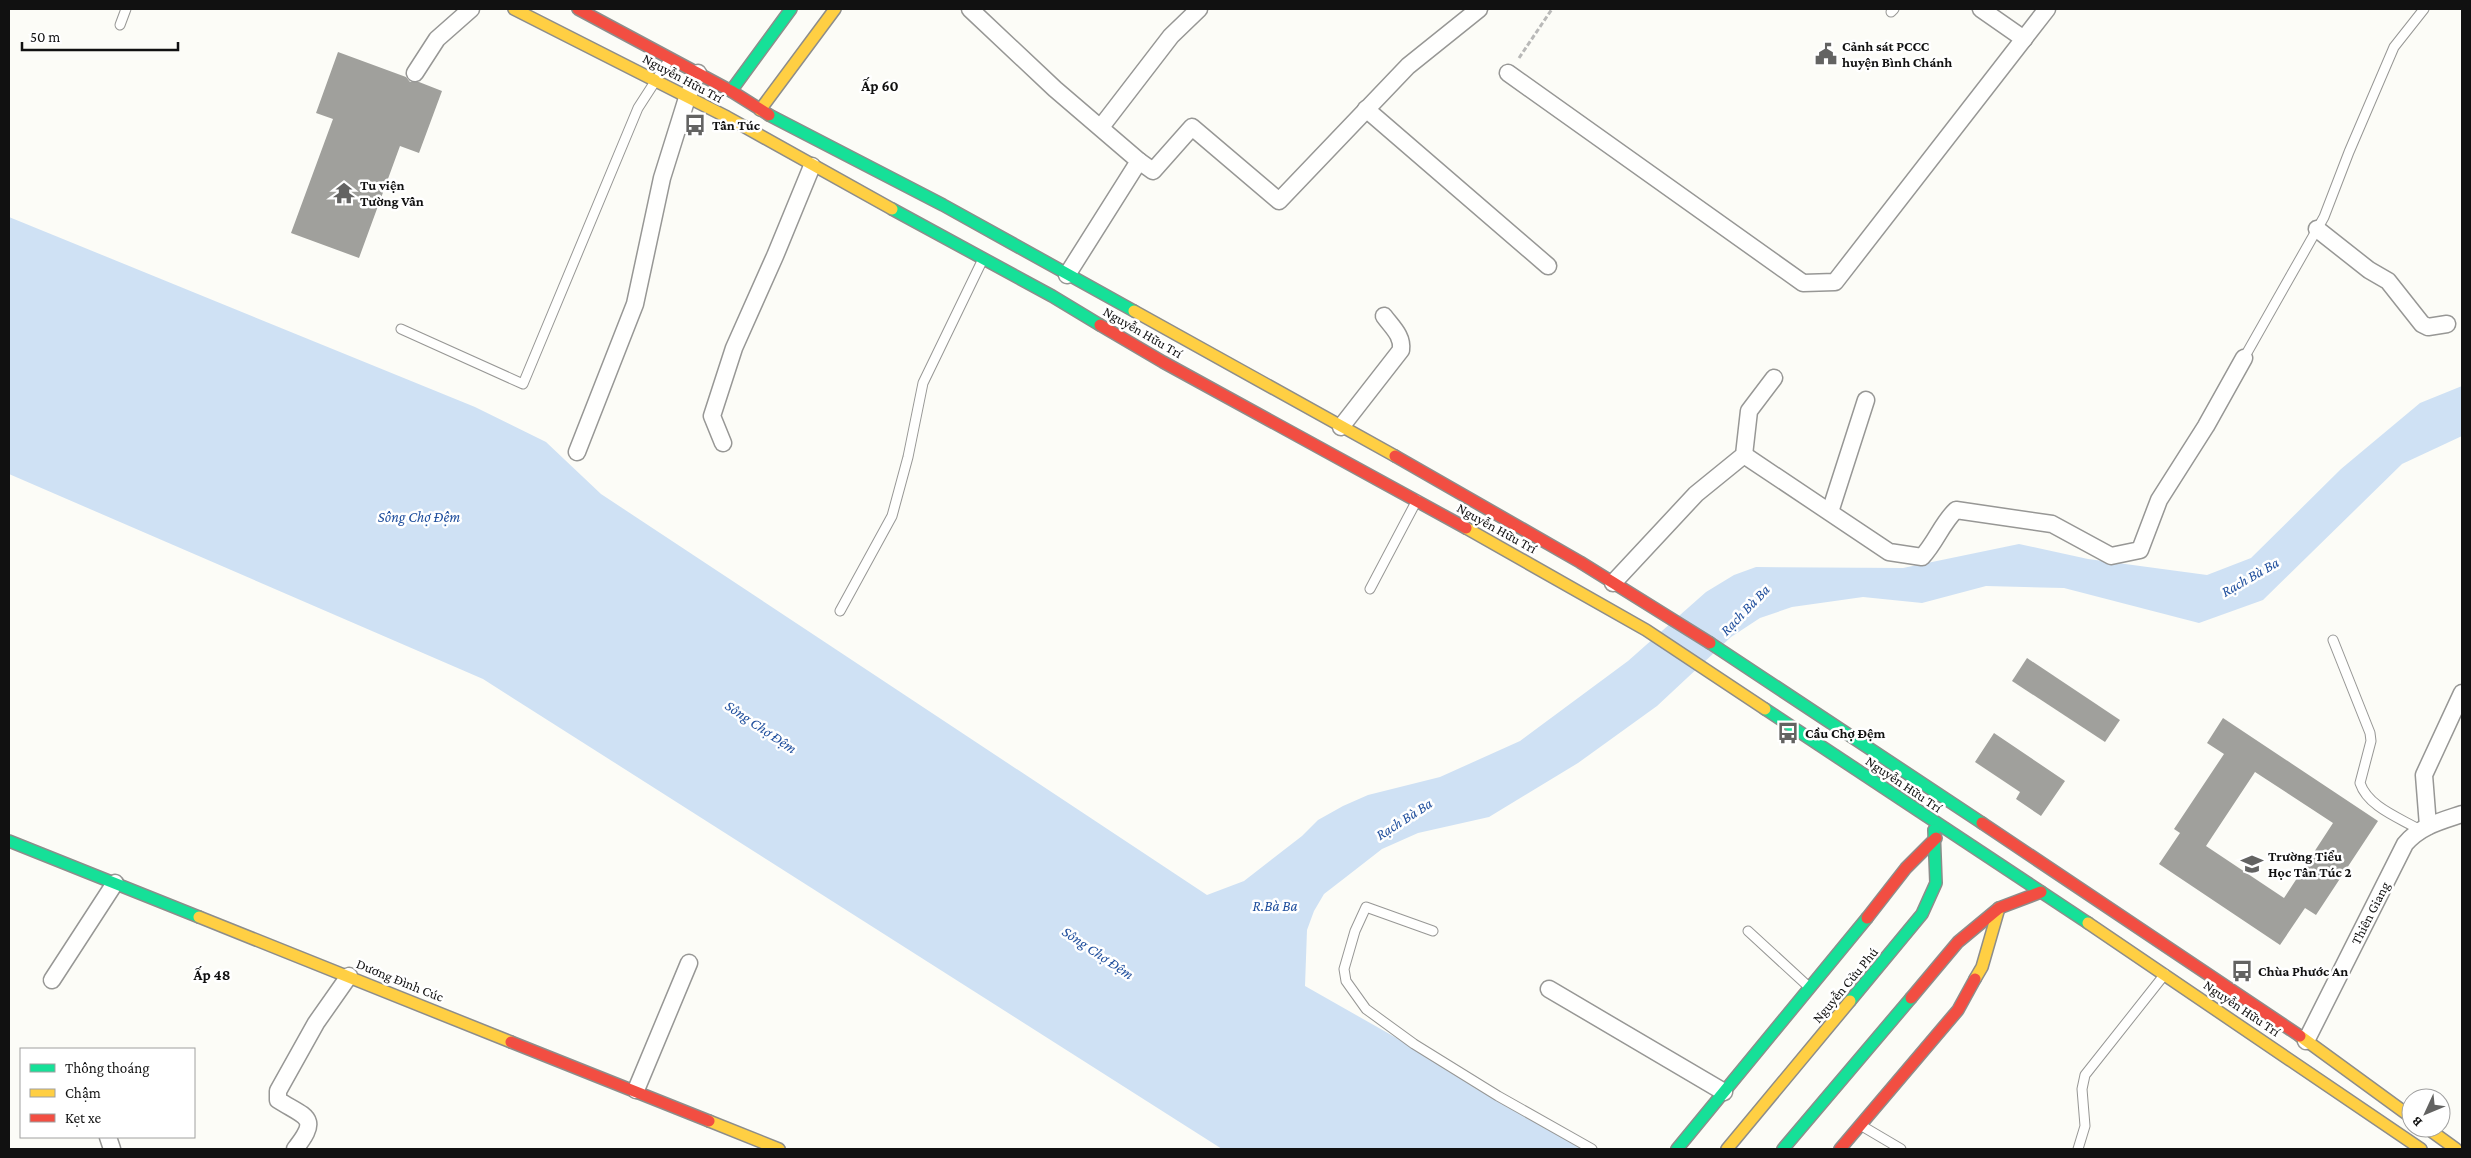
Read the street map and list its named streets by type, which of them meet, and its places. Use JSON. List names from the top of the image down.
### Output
{
  "streets": {
    "main road": ["Nguyễn Hữu Trí", "Dương Đình Cúc", "Nguyễn Cửu Phú"],
    "street": ["Thiên Giang"]
  },
  "crossings": [
    ["Nguyễn Hữu Trí", "Thiên Giang"],
    ["Nguyễn Hữu Trí", "Nguyễn Cửu Phú"]
  ],
  "districts": ["Ấp 60", "Ấp 48"],
  "water": ["Sông Chợ Đệm", "Rạch Bà Ba", "R.Bà Ba"],
  "places": {
    "public building": ["Cảnh sát PCCC huyện Bình Chánh"],
    "bus stop": ["Tân Túc", "Cầu Chợ Đệm", "Chùa Phước An"],
    "temple": ["Tu viện Tường Vân"],
    "school or university": ["Trường Tiểu Học Tân Túc 2"]
  },
  "legend": ["Thông thoáng", "Chậm", "Kẹt xe"],
  "scale_bar": "50 m",
  "north": "bottom left"
}
